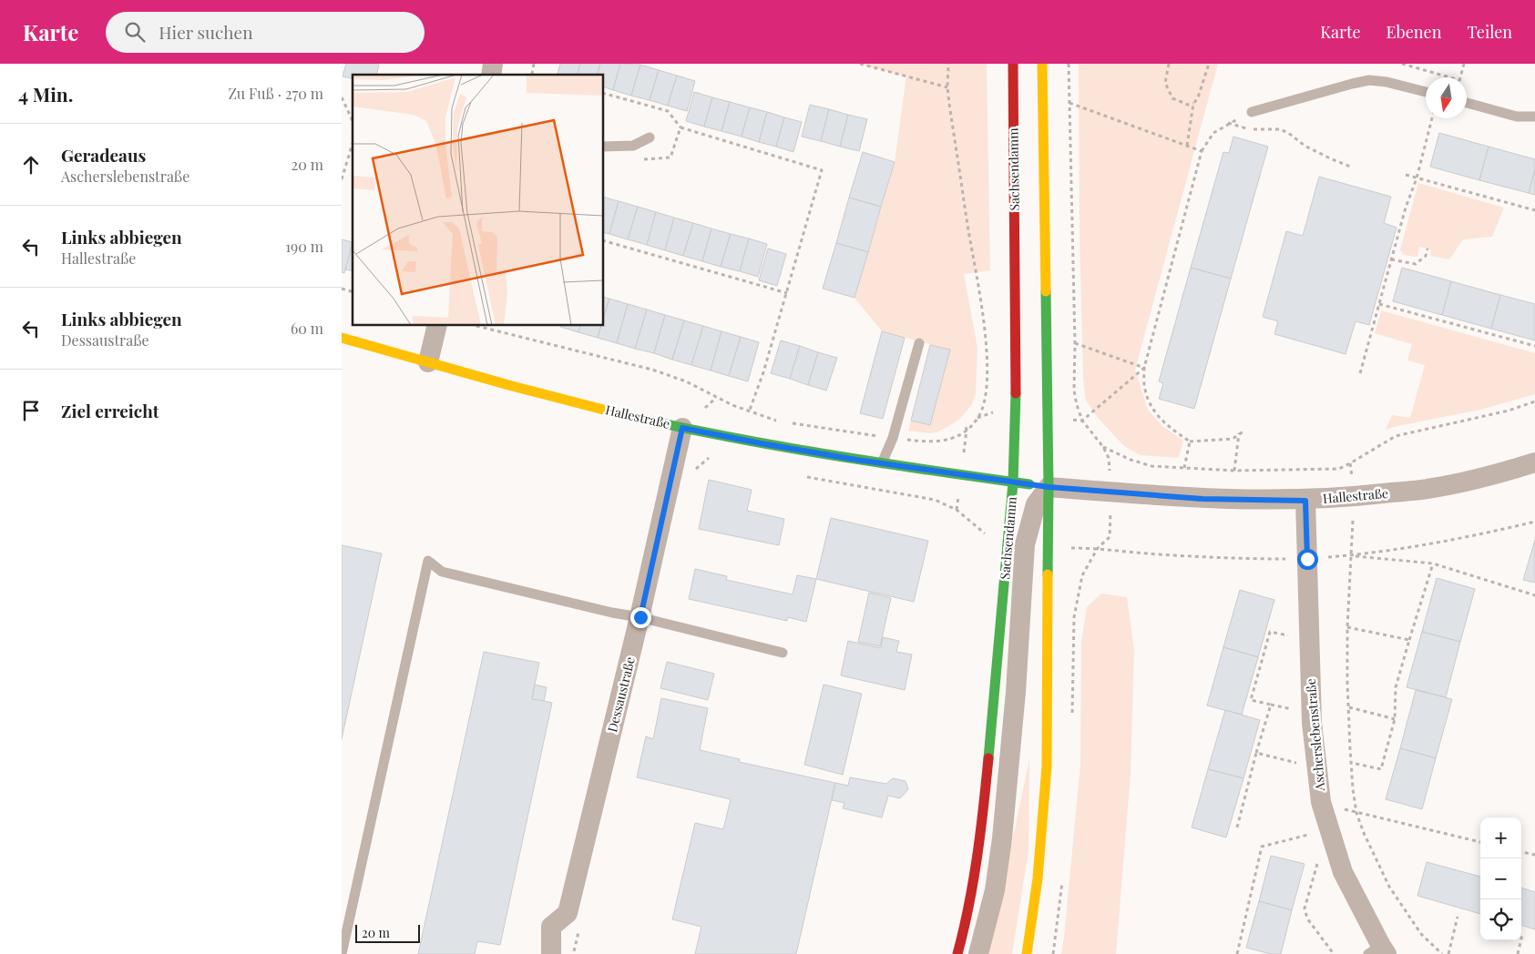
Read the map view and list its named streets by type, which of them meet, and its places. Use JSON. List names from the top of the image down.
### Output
{
  "streets": {
    "street": [
      "Sachsendamm",
      "Hallestraße",
      "Dessaustraße",
      "Ascherslebenstraße"
    ]
  },
  "crossings": [
    ["Sachsendamm", "Hallestraße"],
    ["Hallestraße", "Dessaustraße"],
    ["Hallestraße", "Ascherslebenstraße"]
  ],
  "scale_bar": "20 m",
  "north": "bottom",
  "page": {
    "header": "Karte",
    "search": "Hier suchen",
    "nav": ["Karte", "Ebenen", "Teilen"],
    "heading": ["4 Min.", "Zu Fuß · 270 m"],
    "list": [
      ["Geradeaus", "Ascherslebenstraße", "20 m"],
      ["Links abbiegen", "Hallestraße", "190 m"],
      ["Links abbiegen", "Dessaustraße", "60 m"],
      "Ziel erreicht"
    ],
    "map_buttons": ["+", "−"],
    "scale": "20 m"
  }
}
